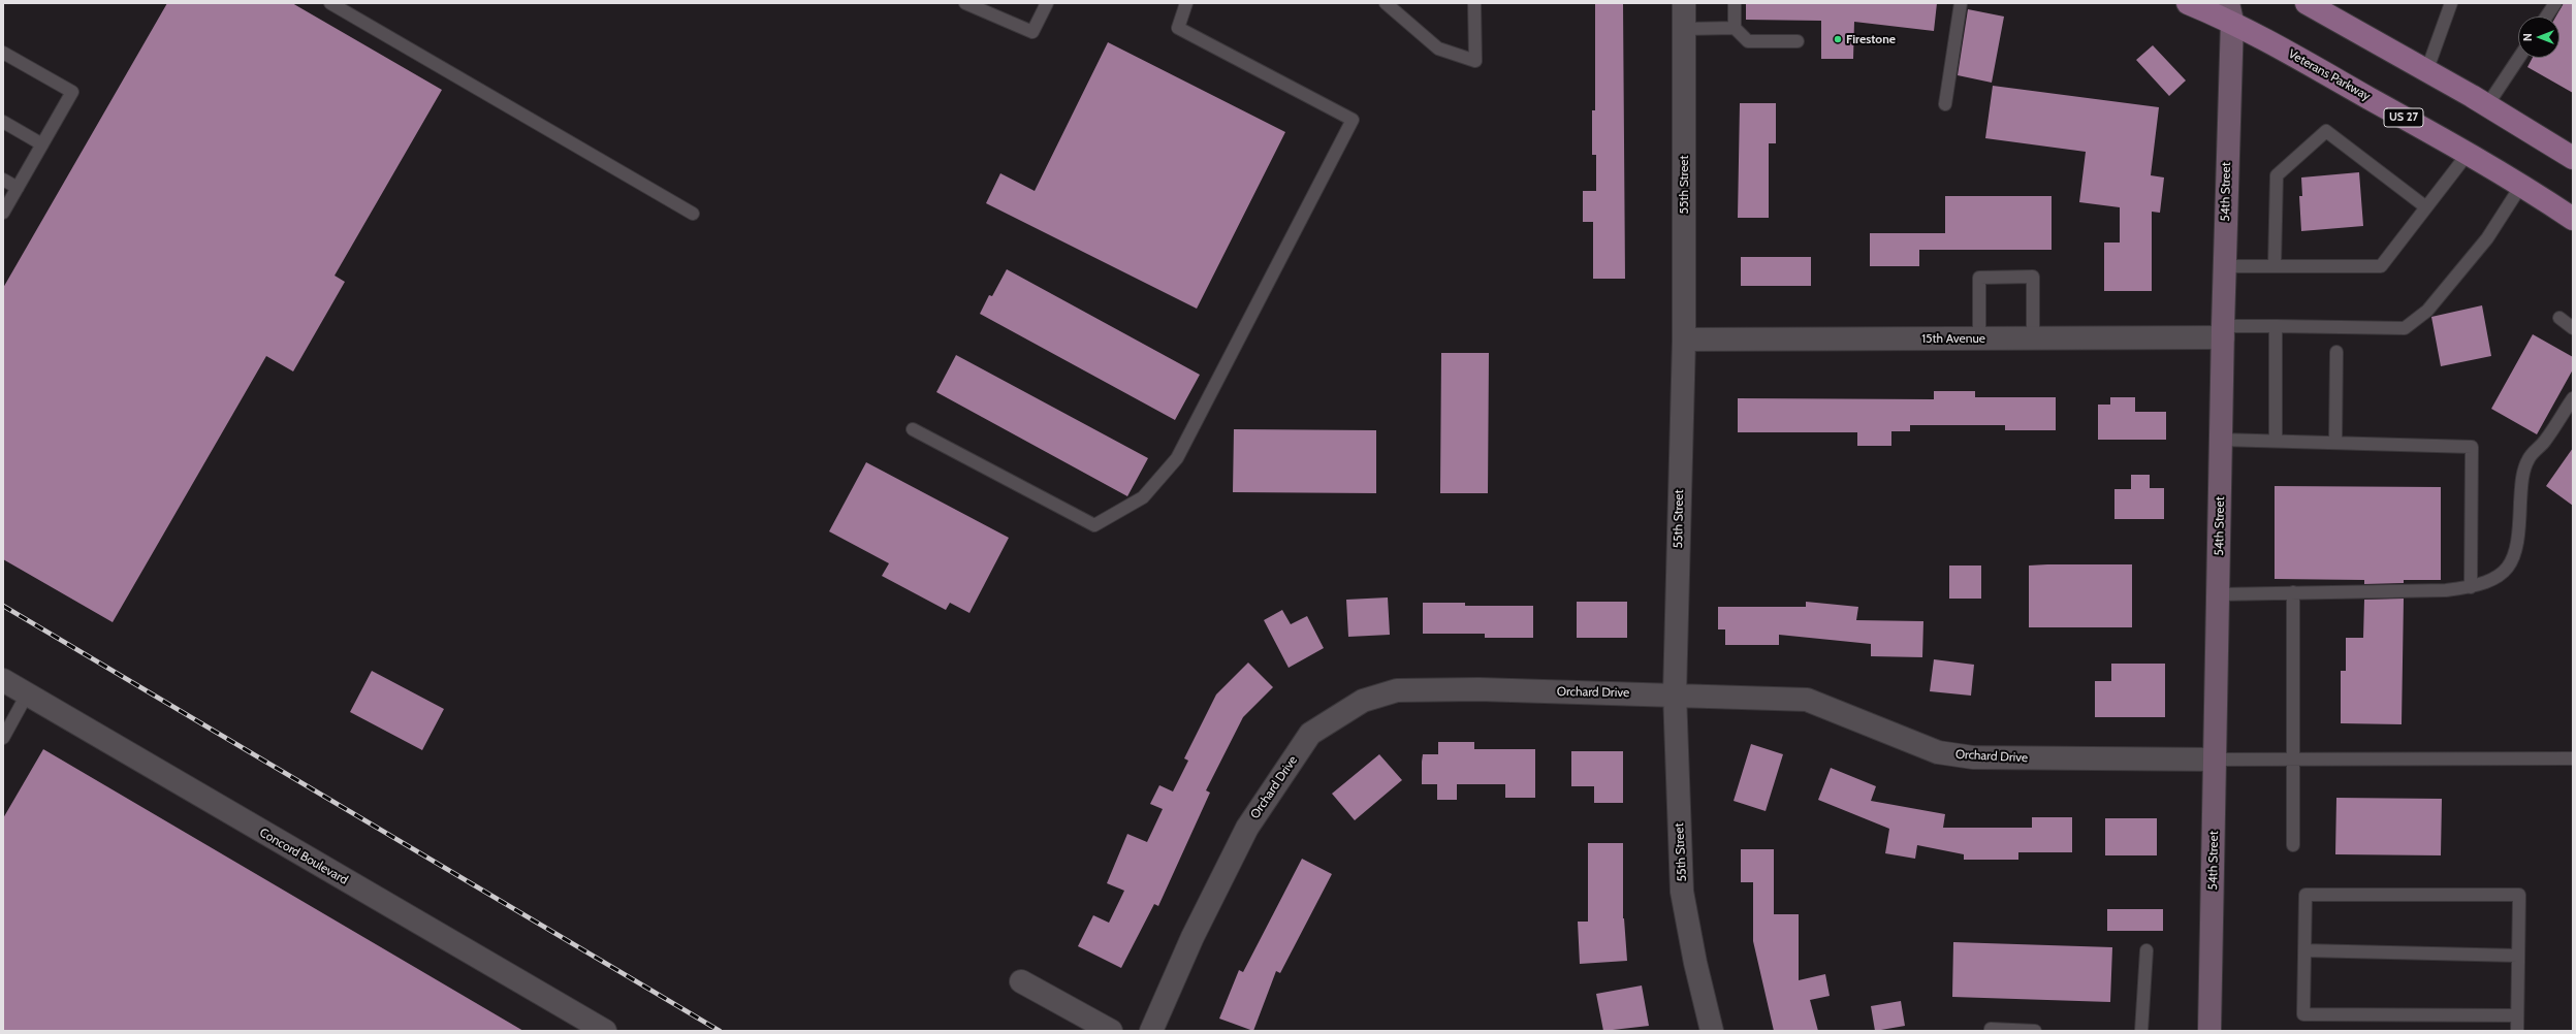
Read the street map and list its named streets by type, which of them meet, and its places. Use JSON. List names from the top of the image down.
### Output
{
  "streets": {
    "main road": ["Veterans Parkway", "US 27", "54th Street"],
    "street": [
      "55th Street",
      "15th Avenue",
      "Orchard Drive",
      "Concord Boulevard"
    ]
  },
  "crossings": [
    ["Veterans Parkway", "54th Street"],
    ["55th Street", "15th Avenue"],
    ["55th Street", "Orchard Drive"],
    ["54th Street", "15th Avenue"],
    ["54th Street", "Orchard Drive"]
  ],
  "places": ["Firestone"],
  "north": "left"
}
